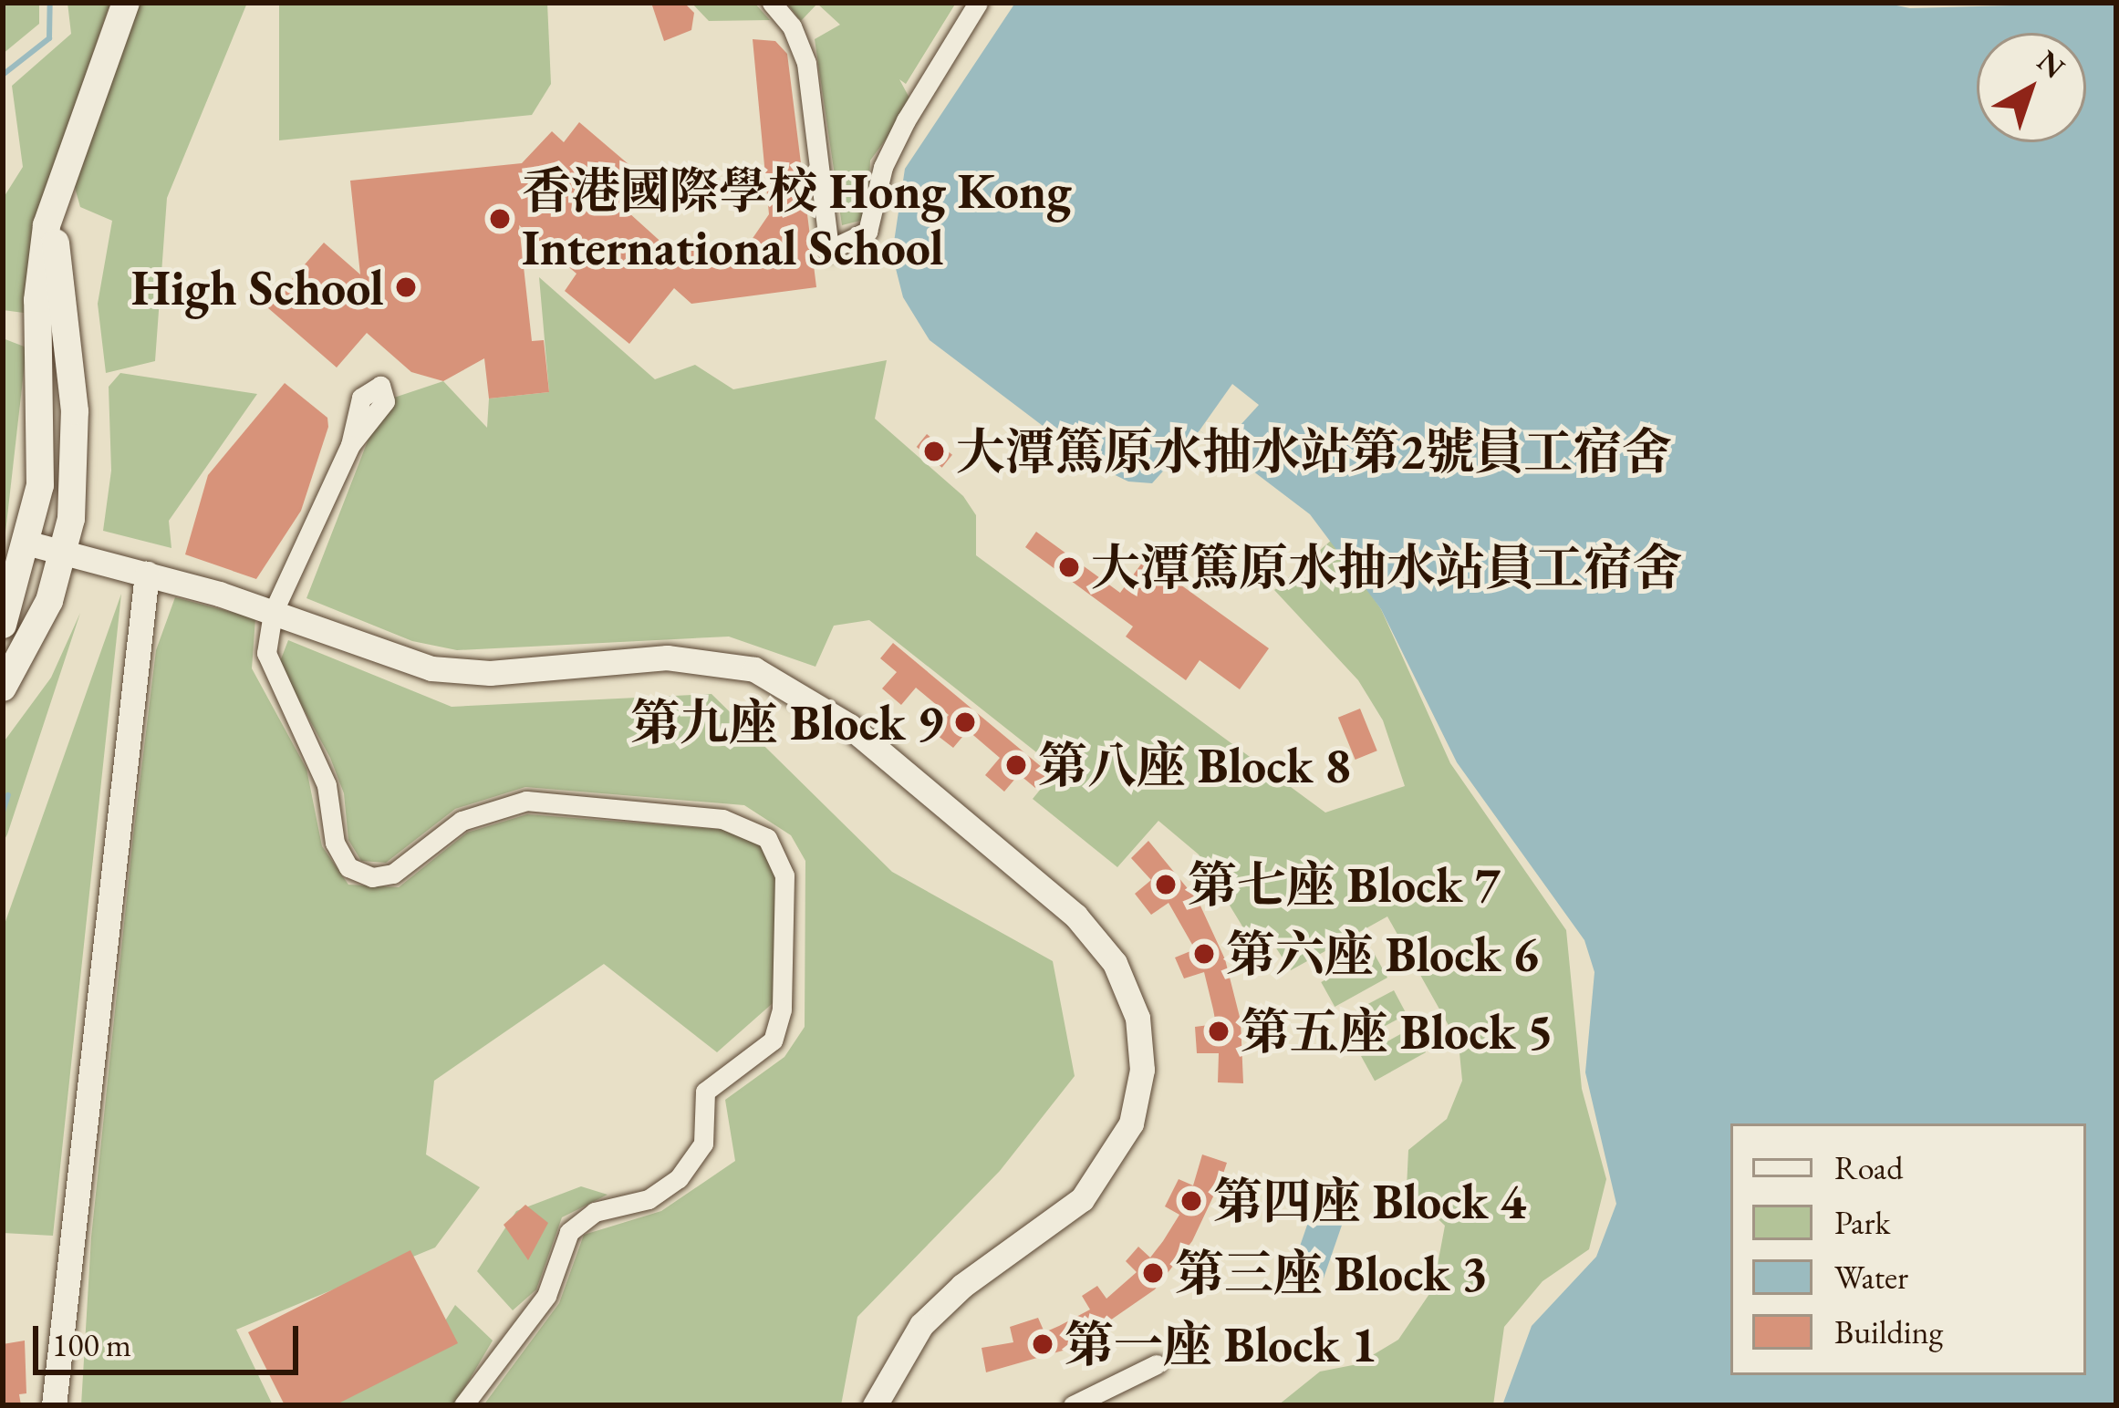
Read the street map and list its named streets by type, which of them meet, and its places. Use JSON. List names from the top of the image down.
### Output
{
  "places": [
    "香港國際學校 Hong Kong International School",
    "High School",
    "大潭篤原水抽水站第2號員工宿舍",
    "大潭篤原水抽水站員工宿舍",
    "第九座 Block 9",
    "第八座 Block 8",
    "第七座 Block 7",
    "第六座 Block 6",
    "第五座 Block 5",
    "第四座 Block 4",
    "第三座 Block 3",
    "第一座 Block 1"
  ],
  "legend": [
    "Road",
    "Park",
    "Water",
    "Building"
  ],
  "scale_bar": "100 m",
  "north": "top right"
}
